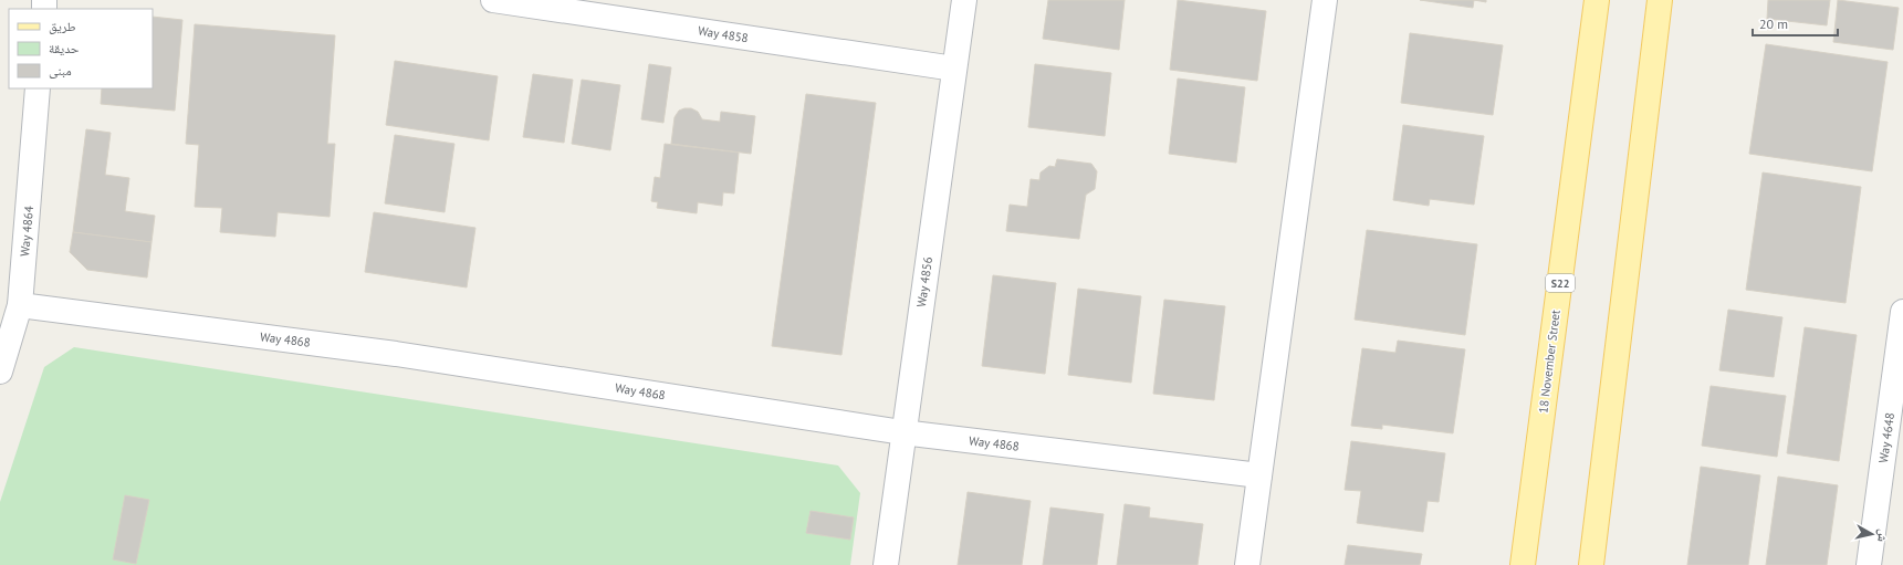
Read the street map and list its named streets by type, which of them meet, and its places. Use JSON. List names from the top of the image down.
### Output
{
  "streets": {
    "main road": ["S22", "18 November Street"],
    "street": [
      "Way 4858",
      "Way 4864",
      "Way 4856",
      "Way 4868",
      "Way 4648"
    ]
  },
  "crossings": [
    ["Way 4858", "Way 4856"],
    ["Way 4864", "Way 4868"],
    ["Way 4856", "Way 4868"]
  ],
  "legend": ["طريق", "حديقة", "مبنى"],
  "scale_bar": "20 m",
  "north": "right"
}
